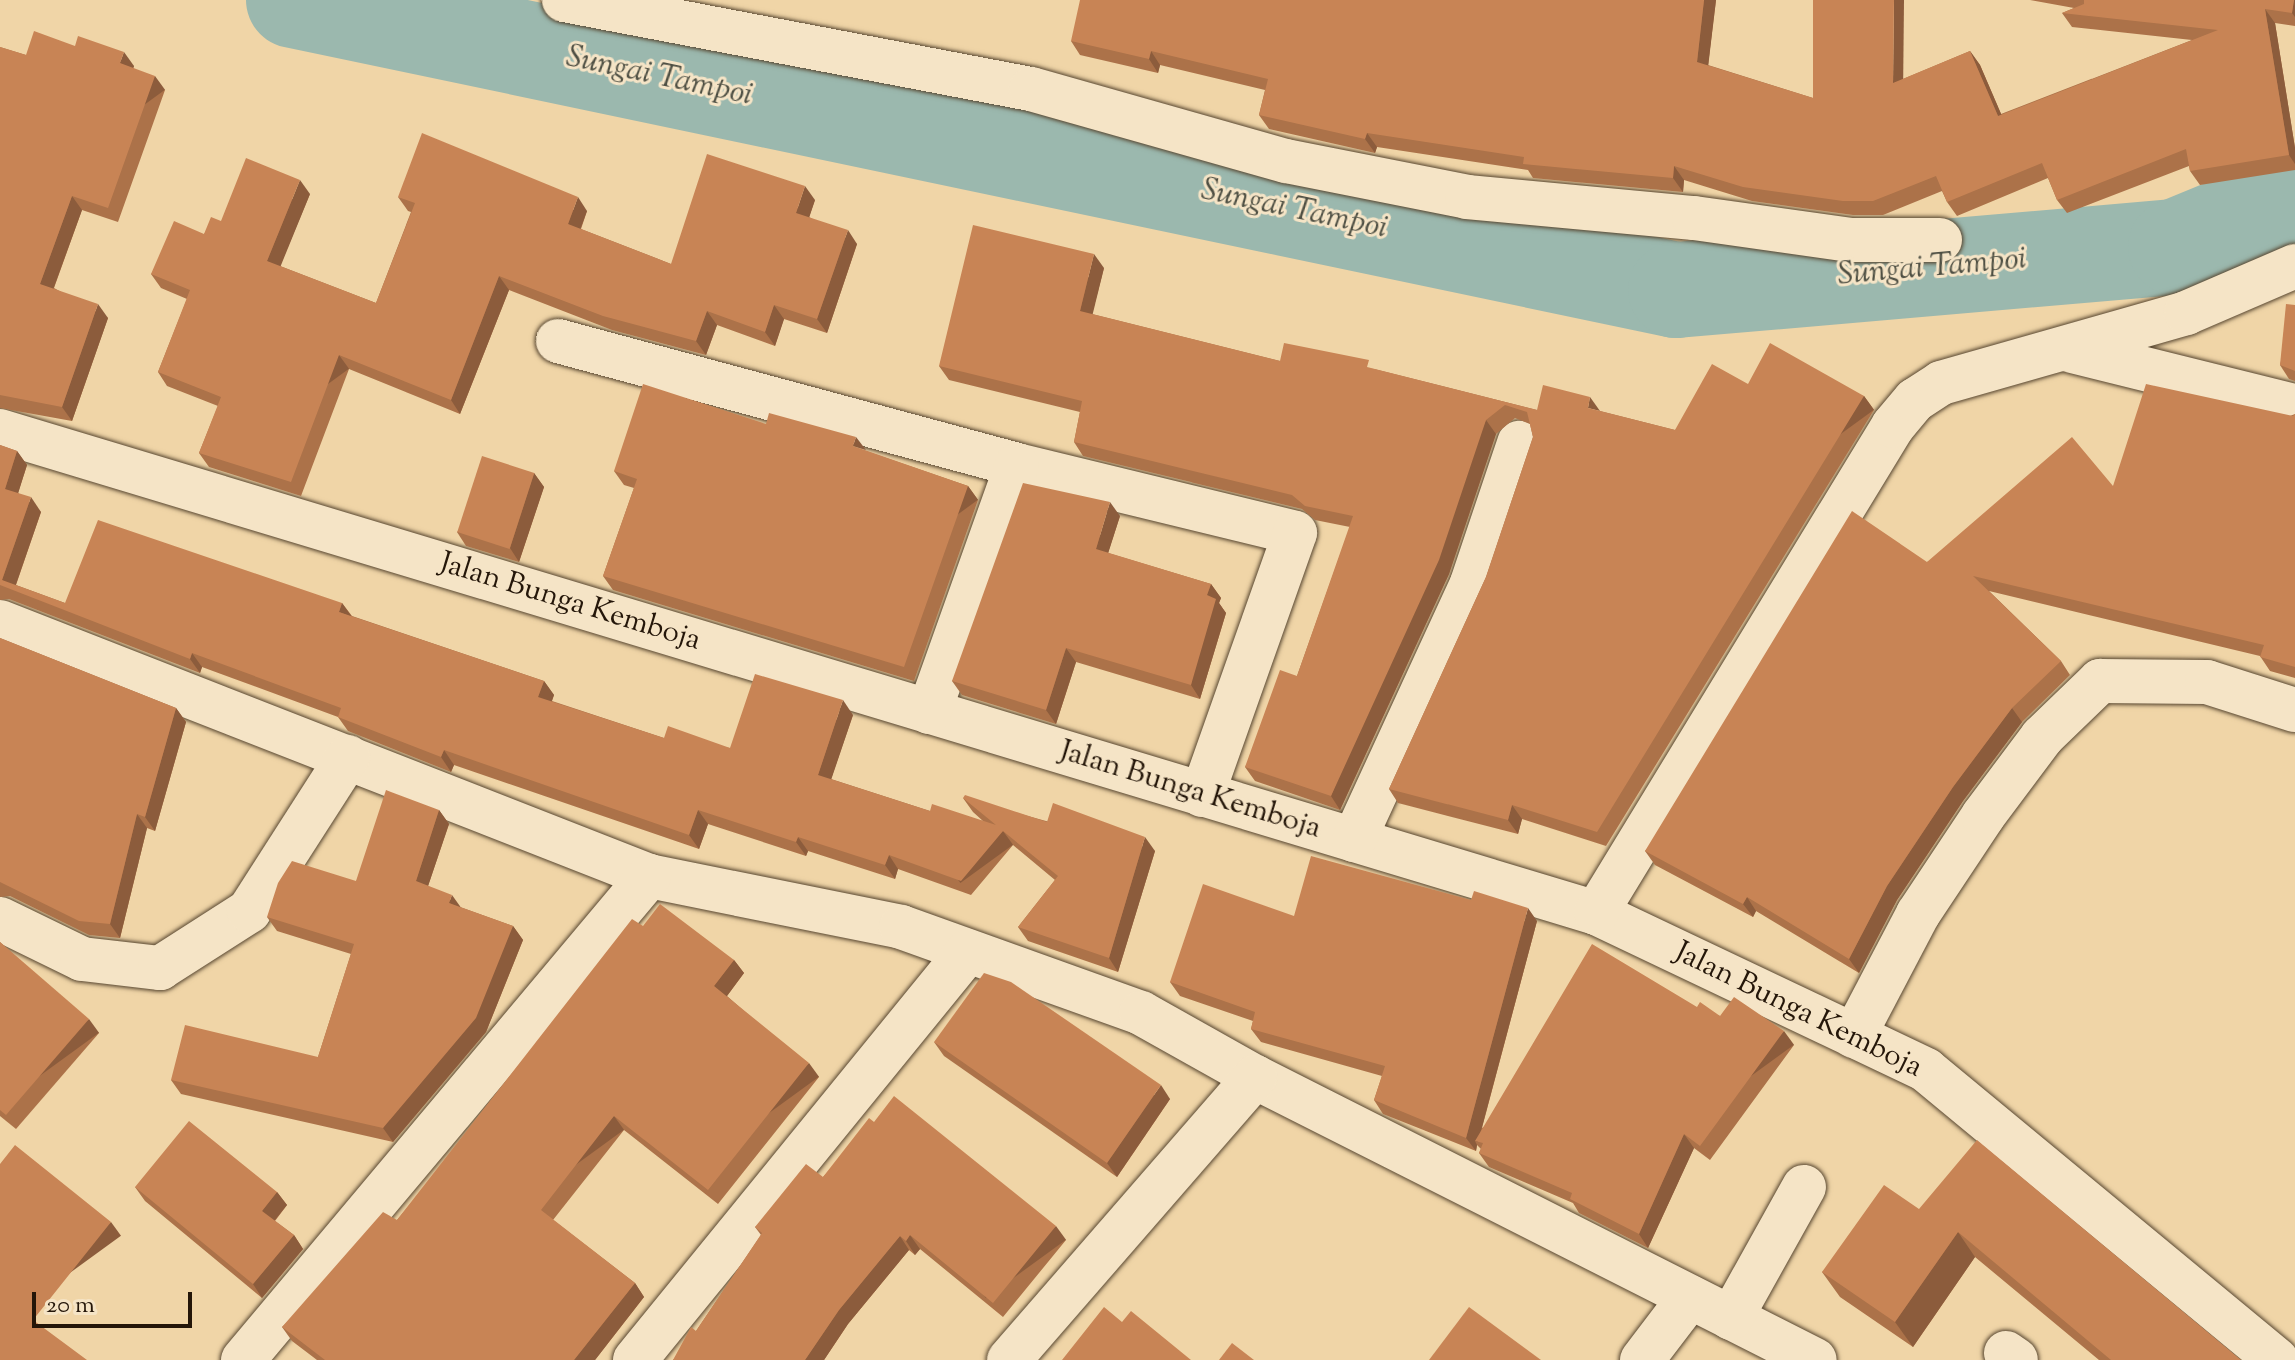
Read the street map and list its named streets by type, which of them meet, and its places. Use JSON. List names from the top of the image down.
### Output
{
  "streets": {
    "street": ["Jalan Bunga Kemboja"]
  },
  "water": ["Sungai Tampoi"],
  "scale_bar": "20 m"
}
